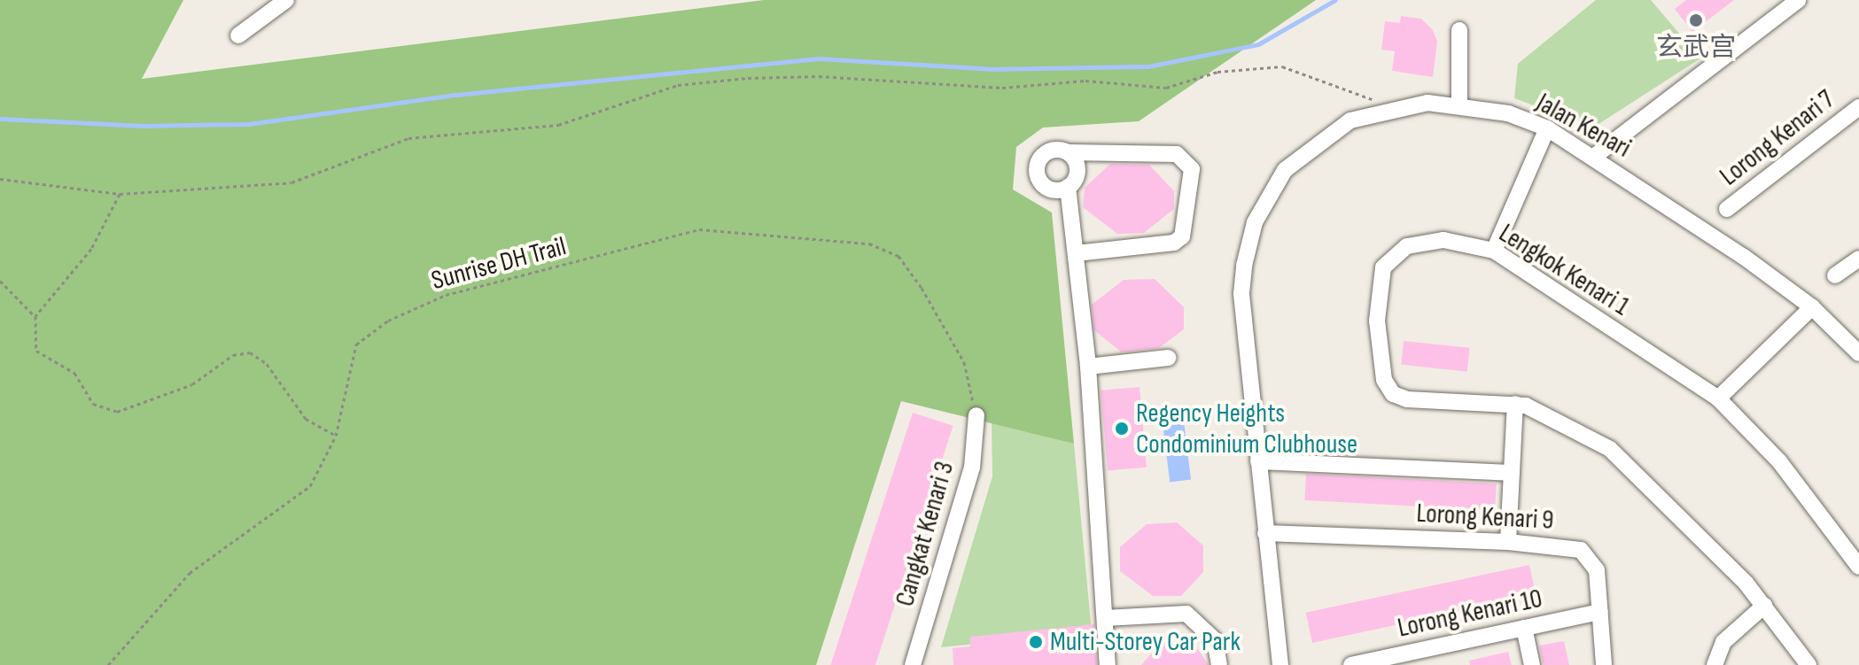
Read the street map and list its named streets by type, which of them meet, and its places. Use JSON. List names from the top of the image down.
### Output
{
  "streets": {
    "street": [
      "Jalan Kenari",
      "Lorong Kenari 7",
      "Lengkok Kenari 1",
      "Lorong Kenari 9",
      "Cangkat Kenari 3",
      "Lorong Kenari 10"
    ],
    "path": ["Sunrise DH Trail"]
  },
  "crossings": [
    ["Jalan Kenari", "Lorong Kenari 9"],
    ["Sunrise DH Trail", "Cangkat Kenari 3"],
    ["Lorong Kenari 9", "Lorong Kenari 10"]
  ],
  "places": ["玄武宫", "Regency Heights Condominium Clubhouse", "Multi-Storey Car Park"]
}
